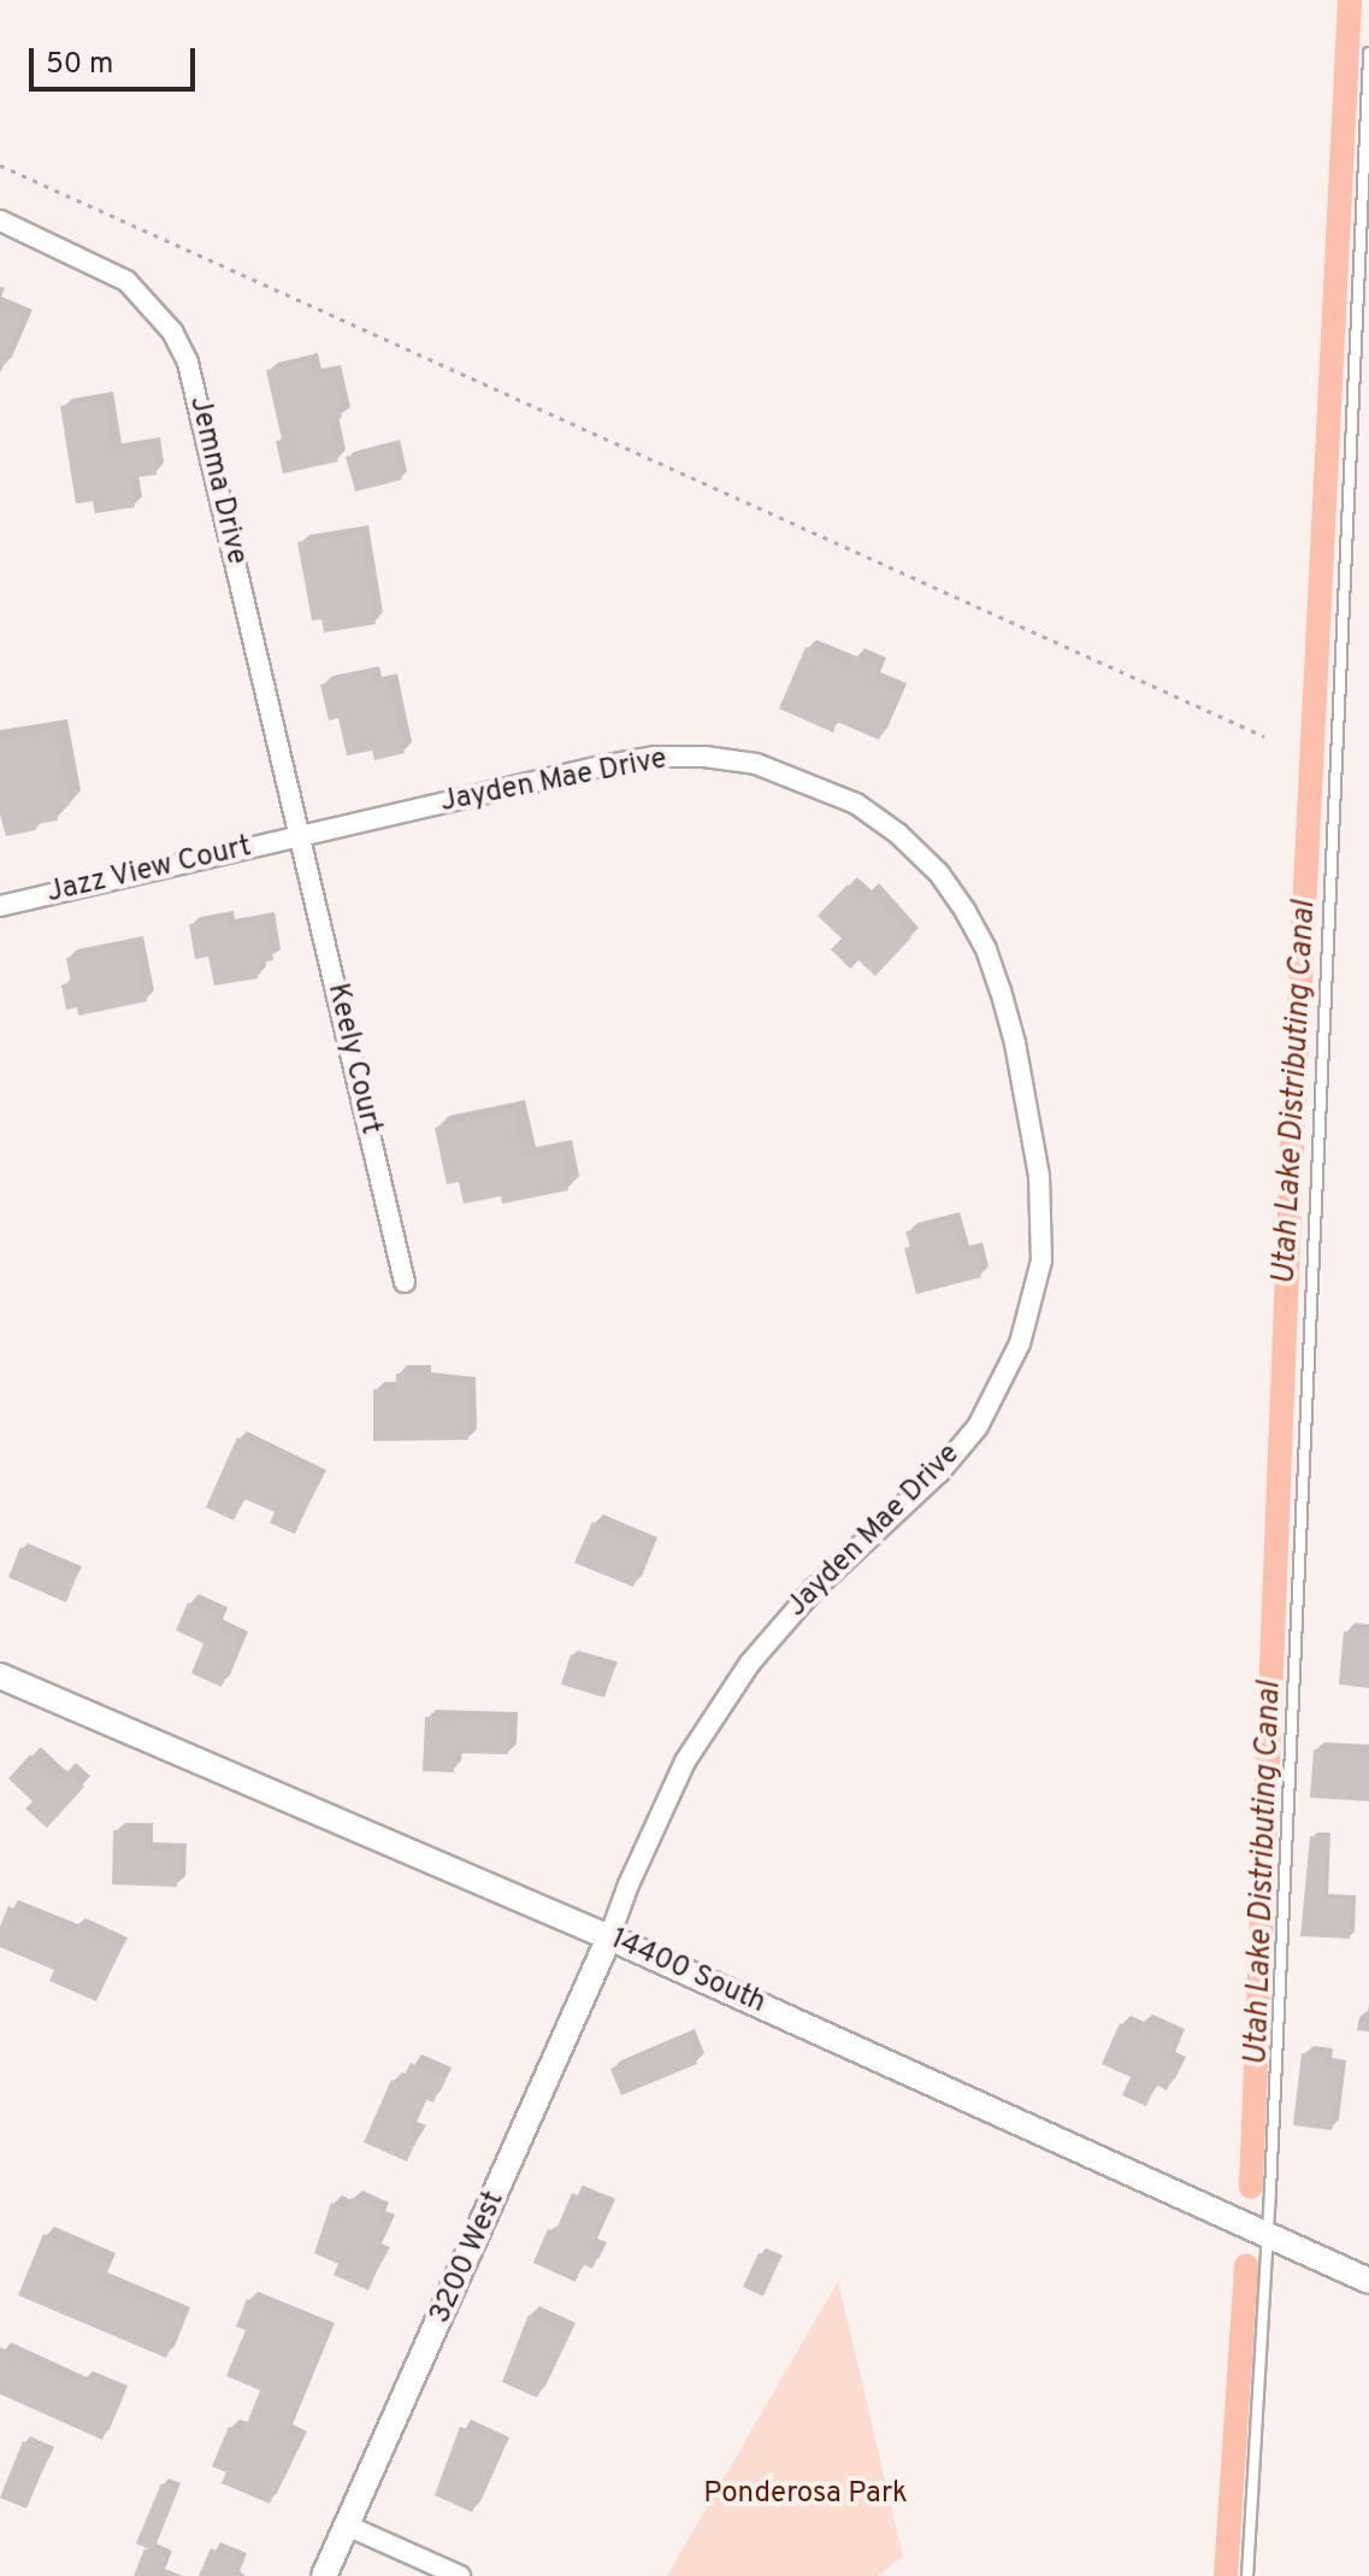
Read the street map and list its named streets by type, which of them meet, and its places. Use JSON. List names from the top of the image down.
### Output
{
  "streets": {
    "street": [
      "Jemma Drive",
      "Jayden Mae Drive",
      "Jazz View Court",
      "Keely Court",
      "14400 South",
      "3200 West"
    ]
  },
  "crossings": [
    ["Jemma Drive", "Jayden Mae Drive"],
    ["Jemma Drive", "Jazz View Court"],
    ["Jemma Drive", "Keely Court"],
    ["Jayden Mae Drive", "Jazz View Court"],
    ["Jayden Mae Drive", "Keely Court"],
    ["Jayden Mae Drive", "14400 South"],
    ["Jayden Mae Drive", "3200 West"],
    ["Jazz View Court", "Keely Court"],
    ["14400 South", "3200 West"]
  ],
  "water": ["Utah Lake Distributing Canal"],
  "parks": ["Ponderosa Park"],
  "scale_bar": "50 m"
}
